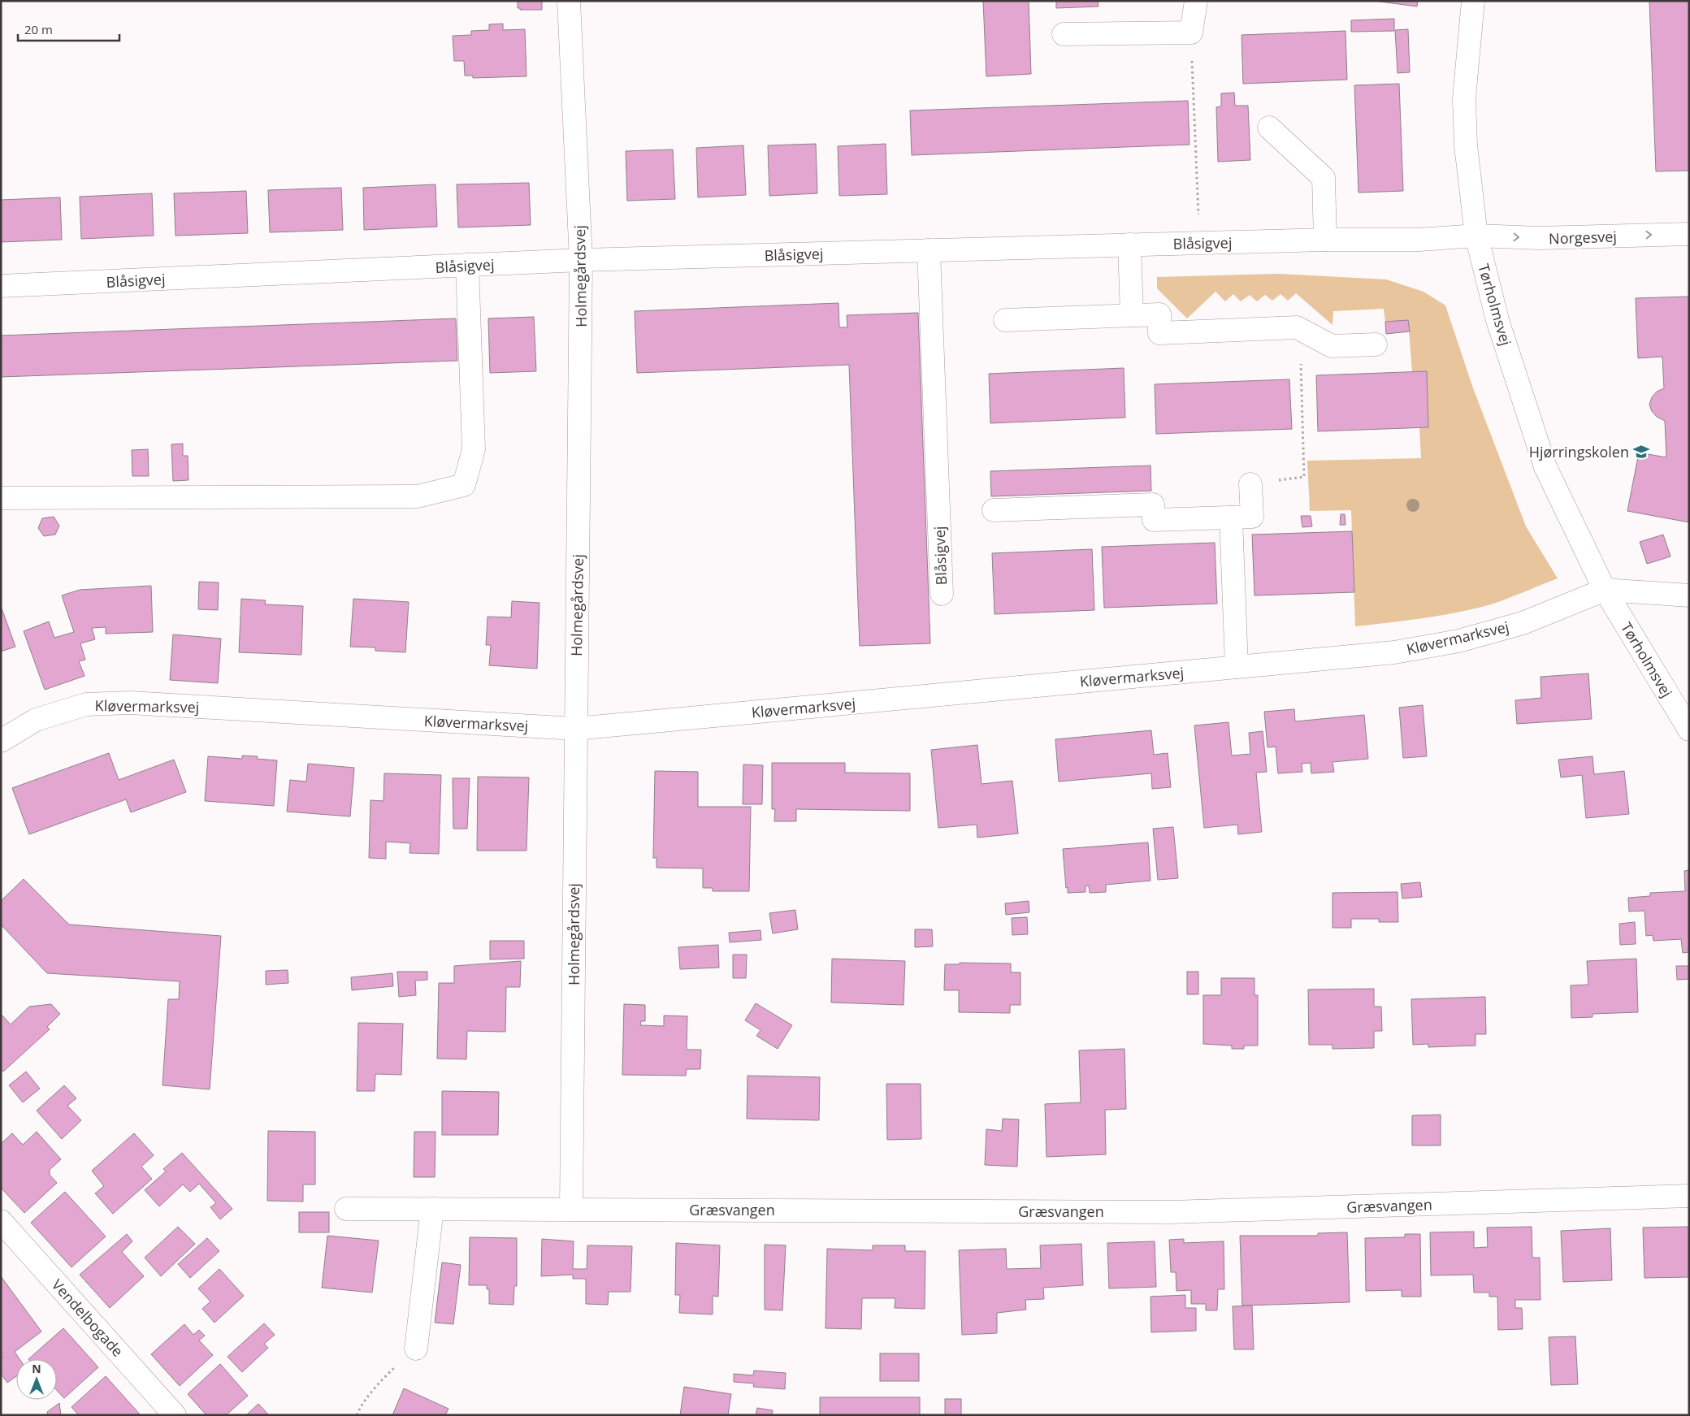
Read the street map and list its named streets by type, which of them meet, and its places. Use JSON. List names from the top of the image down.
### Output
{
  "streets": {
    "street": [
      "Norgesvej",
      "Blåsigvej",
      "Holmegårdsvej",
      "Tørholmsvej",
      "Kløvermarksvej",
      "Græsvangen",
      "Vendelbogade"
    ]
  },
  "crossings": [
    ["Norgesvej", "Blåsigvej"],
    ["Norgesvej", "Tørholmsvej"],
    ["Blåsigvej", "Holmegårdsvej"],
    ["Blåsigvej", "Tørholmsvej"],
    ["Holmegårdsvej", "Kløvermarksvej"],
    ["Holmegårdsvej", "Græsvangen"],
    ["Tørholmsvej", "Kløvermarksvej"]
  ],
  "one_way": ["Norgesvej"],
  "places": {
    "school or university": ["Hjørringskolen"]
  },
  "scale_bar": "20 m",
  "north": "top"
}
